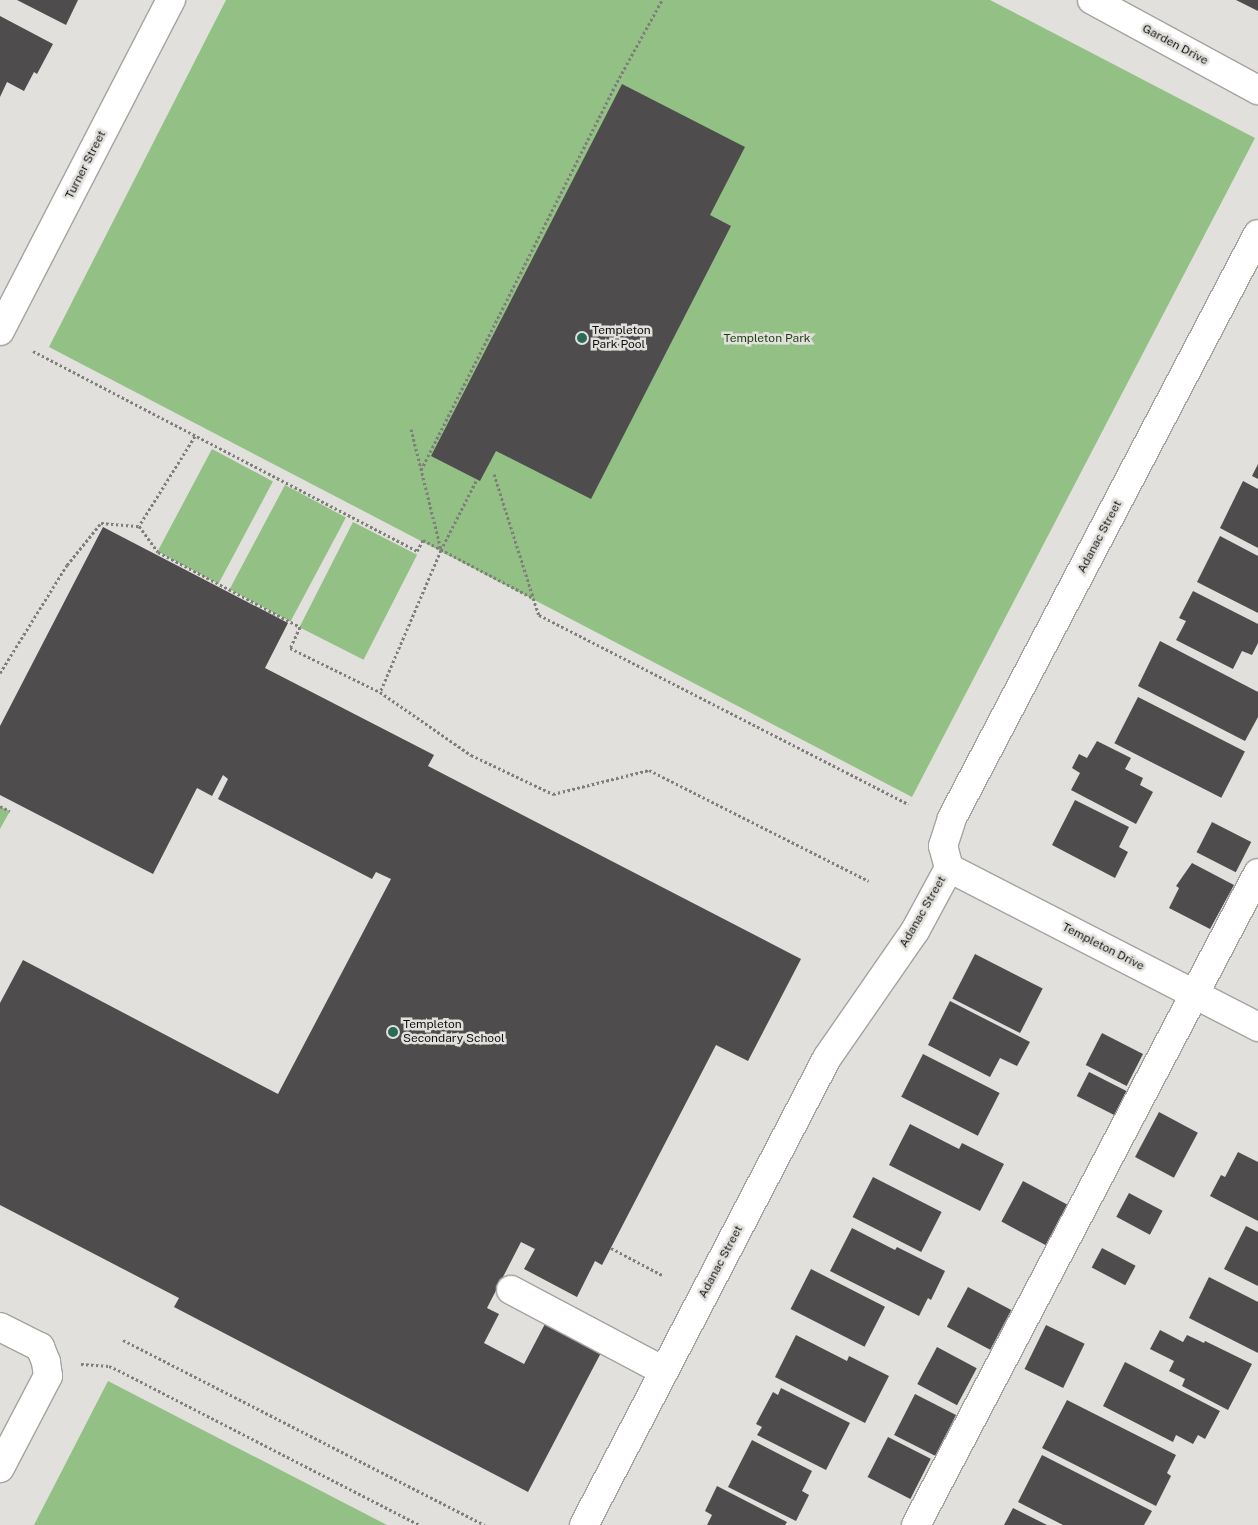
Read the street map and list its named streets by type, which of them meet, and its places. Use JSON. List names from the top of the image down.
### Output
{
  "streets": {
    "street": [
      "Garden Drive",
      "Turner Street",
      "Adanac Street",
      "Templeton Drive"
    ]
  },
  "crossings": [
    ["Adanac Street", "Templeton Drive"]
  ],
  "parks": ["Templeton Park"],
  "places": ["Templeton Park Pool", "Templeton Secondary School"]
}
